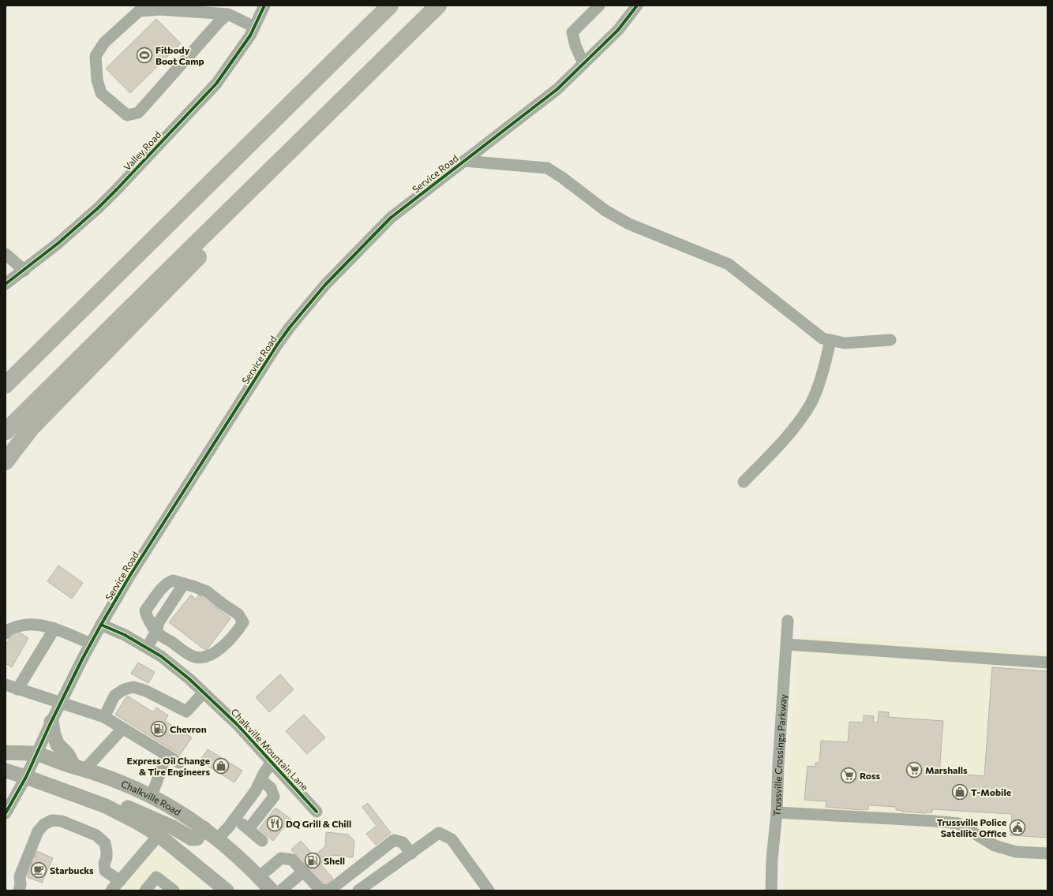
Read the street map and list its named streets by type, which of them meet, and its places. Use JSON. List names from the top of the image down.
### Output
{
  "streets": {
    "main road": ["Chalkville Road"],
    "street": [
      "Valley Road",
      "Service Road",
      "Chalkville Mountain Lane",
      "Trussville Crossings Parkway"
    ]
  },
  "crossings": [
    ["Service Road", "Chalkville Mountain Lane"],
    ["Service Road", "Chalkville Road"]
  ],
  "places": {
    "sports": ["Fitbody Boot Camp"],
    "fuel station": ["Chevron", "Shell"],
    "shop": ["Express Oil Change & Tire Engineers", "T-Mobile"],
    "supermarket": ["Marshalls", "Ross"],
    "restaurant": ["DQ Grill & Chill"],
    "public building": ["Trussville Police Satellite Office"],
    "cafe": ["Starbucks"]
  }
}
